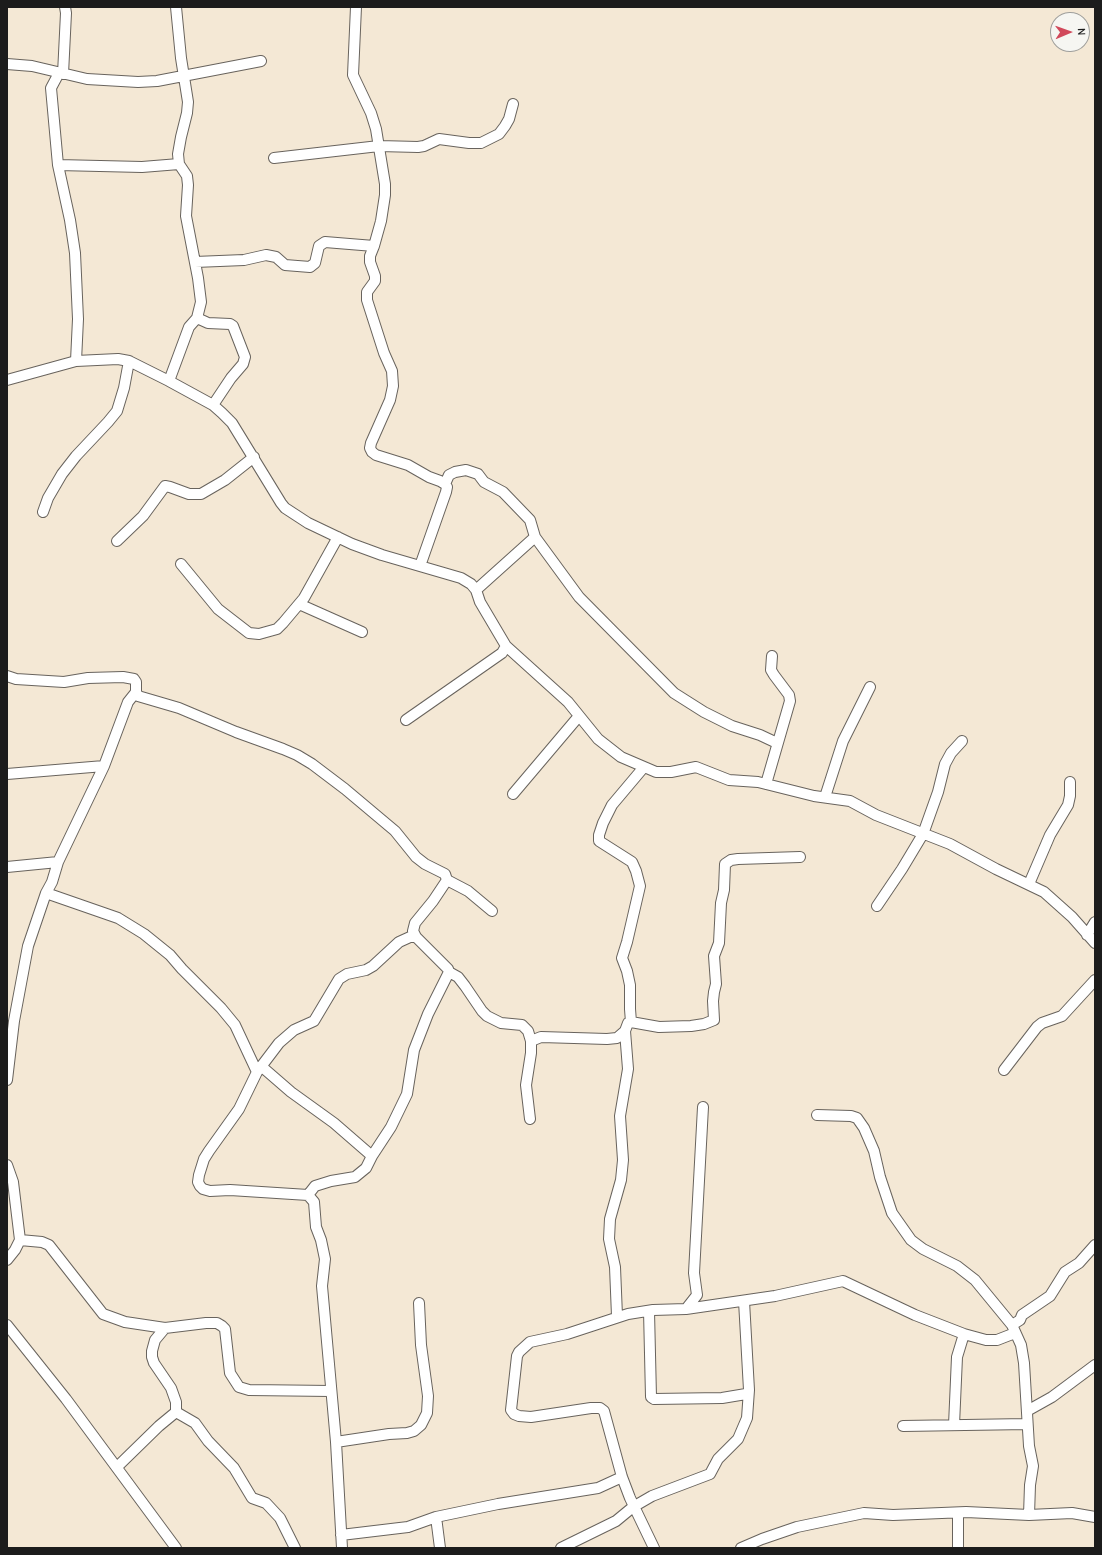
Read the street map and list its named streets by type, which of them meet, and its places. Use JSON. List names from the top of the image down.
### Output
{
  "north": "right"
}
